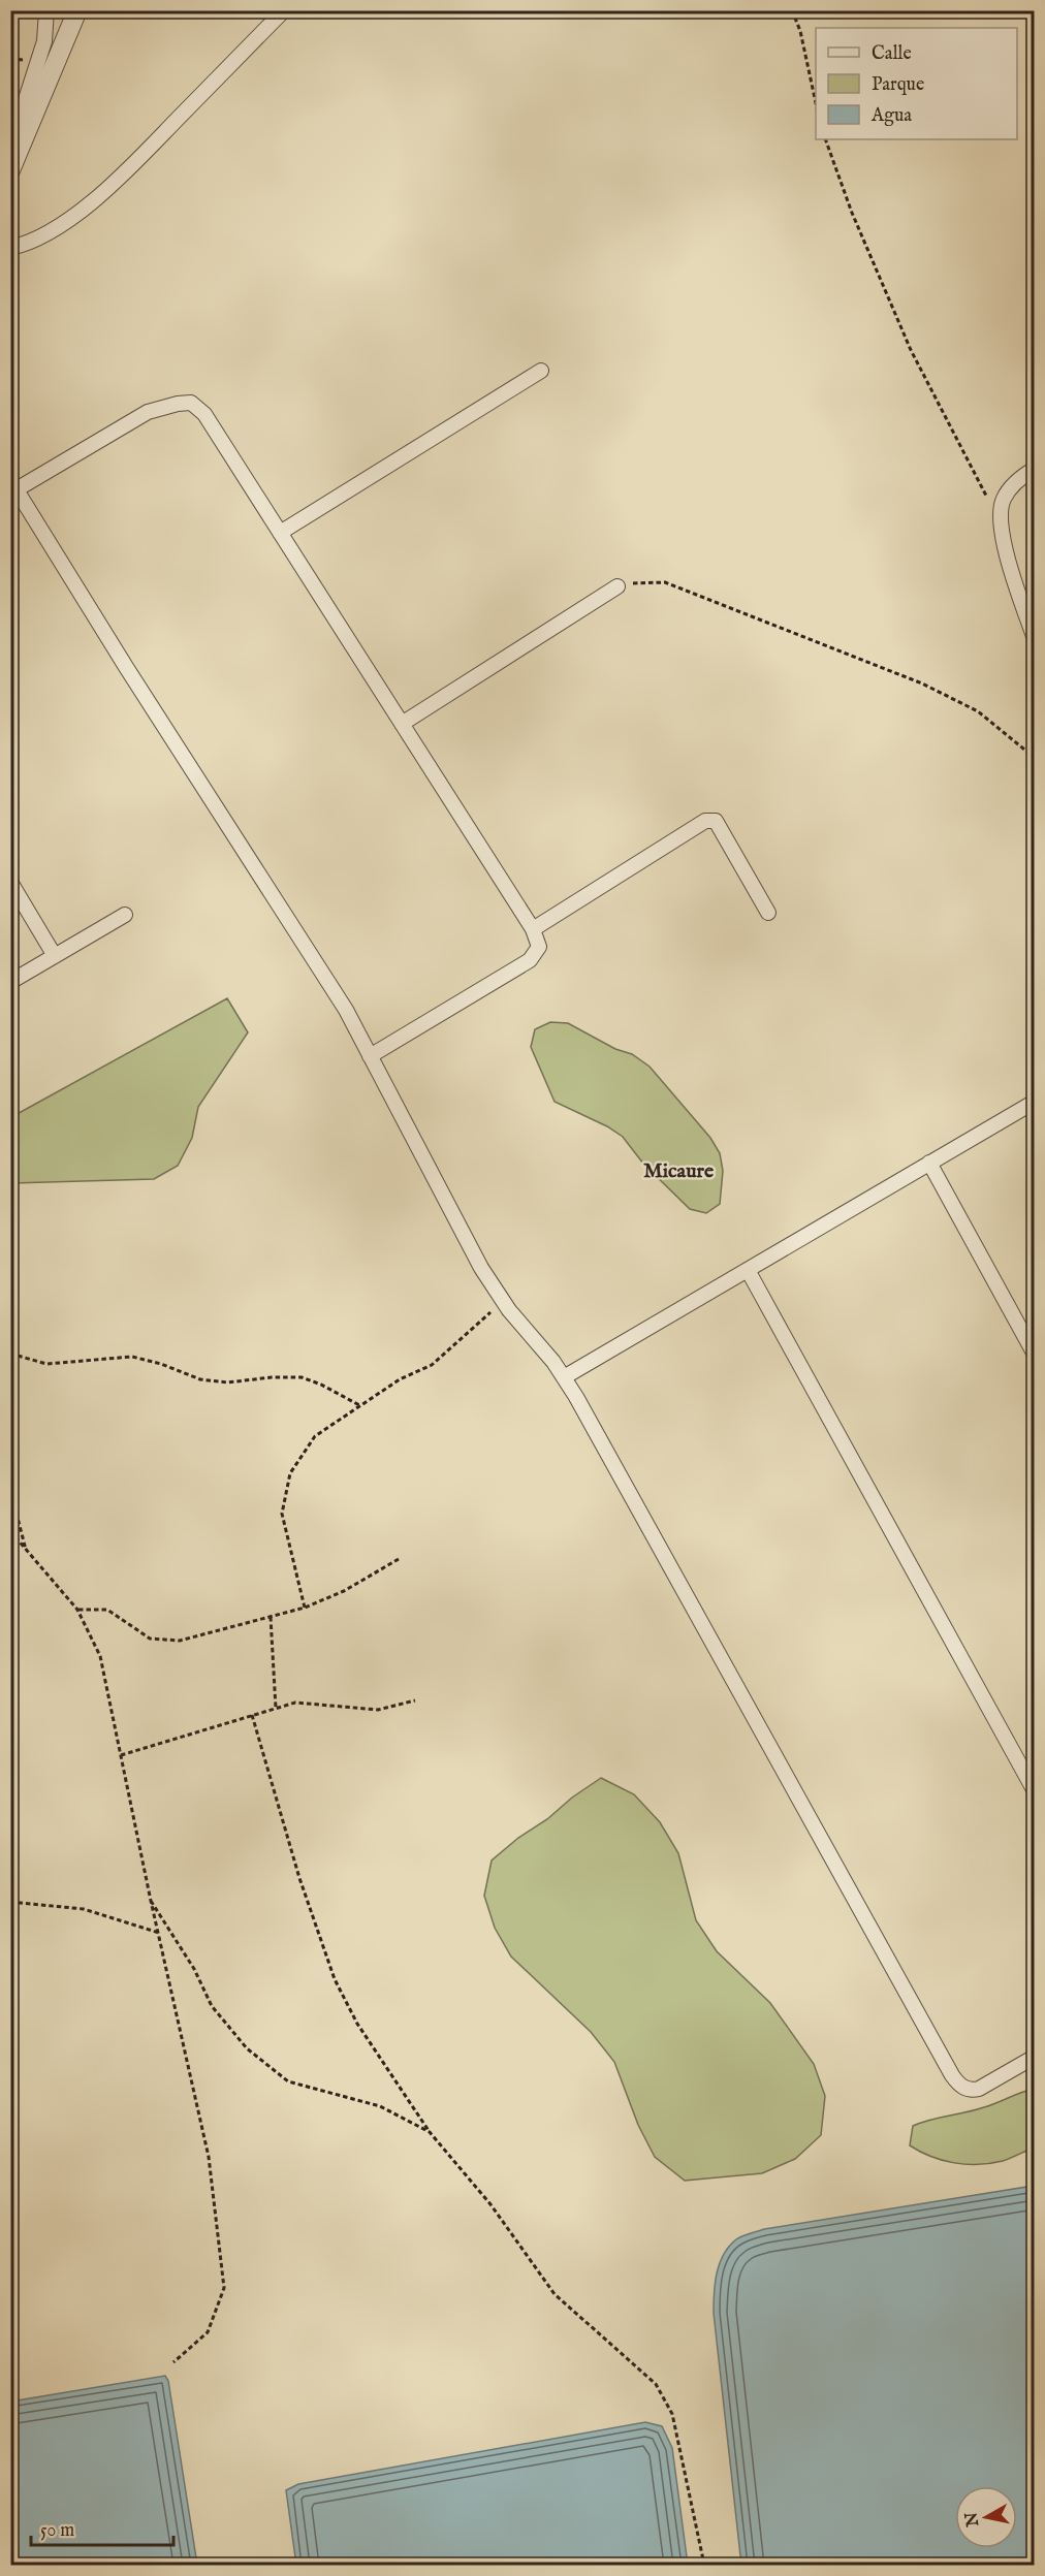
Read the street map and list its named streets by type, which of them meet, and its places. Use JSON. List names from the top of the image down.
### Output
{
  "districts": ["Micaure"],
  "legend": ["Calle", "Parque", "Agua"],
  "scale_bar": "50 m",
  "north": "left"
}
